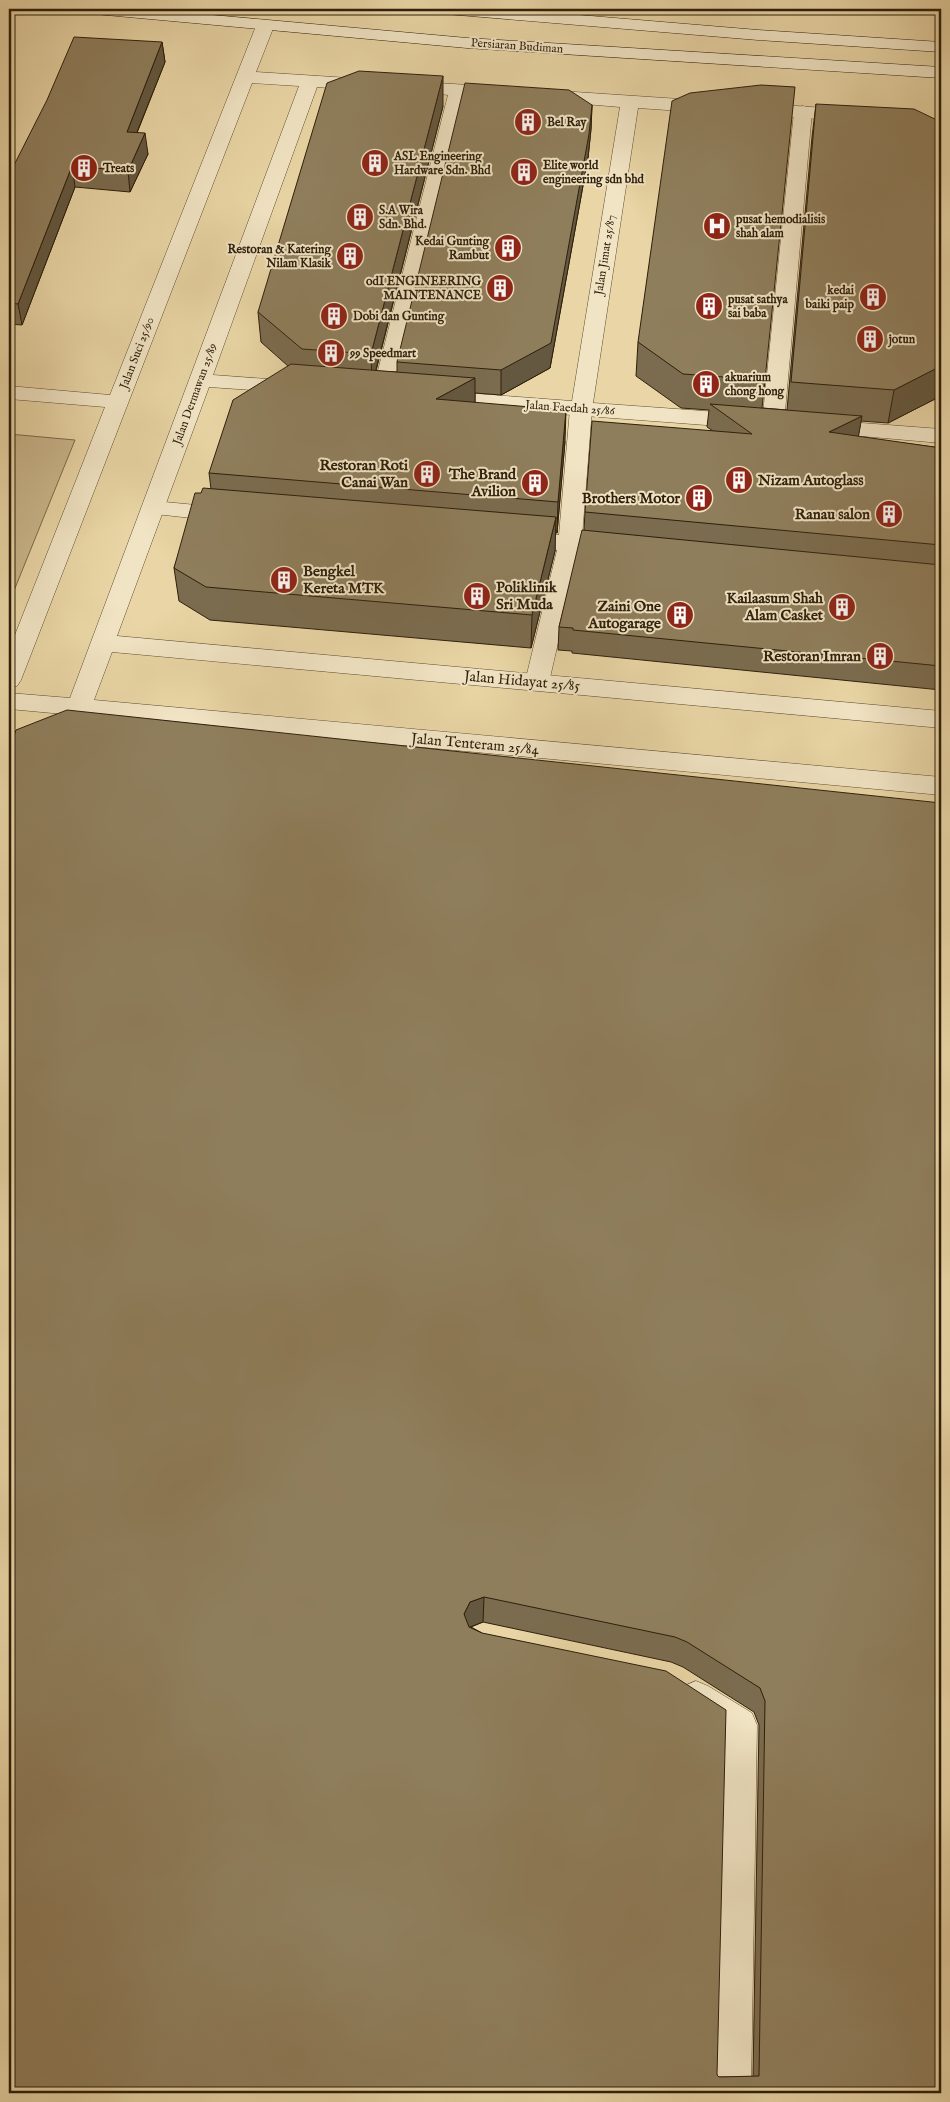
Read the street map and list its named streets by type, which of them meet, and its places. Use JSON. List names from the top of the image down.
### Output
{
  "streets": {
    "street": [
      "Persiaran Budiman",
      "Jalan Jimat 25/87",
      "Jalan Suci 25/90",
      "Jalan Dermawan 25/89",
      "Jalan Faedah 25/86",
      "Jalan Hidayat 25/85",
      "Jalan Tenteram 25/84"
    ]
  },
  "crossings": [
    ["Persiaran Budiman", "Jalan Suci 25/90"],
    ["Jalan Jimat 25/87", "Jalan Faedah 25/86"],
    ["Jalan Jimat 25/87", "Jalan Hidayat 25/85"],
    ["Jalan Dermawan 25/89", "Jalan Hidayat 25/85"],
    ["Jalan Dermawan 25/89", "Jalan Tenteram 25/84"]
  ],
  "places": {
    "building": [
      "Bel Ray",
      "ASL Engineering Hardware Sdn. Bhd",
      "Treats",
      "Elite world engineering sdn bhd",
      "S.A Wira Sdn. Bhd.",
      "Kedai Gunting Rambut",
      "Restoran & Katering Nilam Klasik",
      "odI ENGINEERING MAINTENANCE",
      "kedai baiki paip",
      "pusat sathya sai baba",
      "Dobi dan Gunting",
      "jotun",
      "99 Speedmart",
      "akuarium chong hong",
      "Restoran Roti Canai Wan",
      "Nizam Autoglass",
      "The Brand Avilion",
      "Brothers Motor",
      "Ranau salon",
      "Bengkel Kereta MTK",
      "Poliklinik Sri Muda",
      "Kailaasum Shah Alam Casket",
      "Zaini One Autogarage",
      "Restoran Imran"
    ],
    "hospital": ["pusat hemodialisis shah alam"]
  }
}
